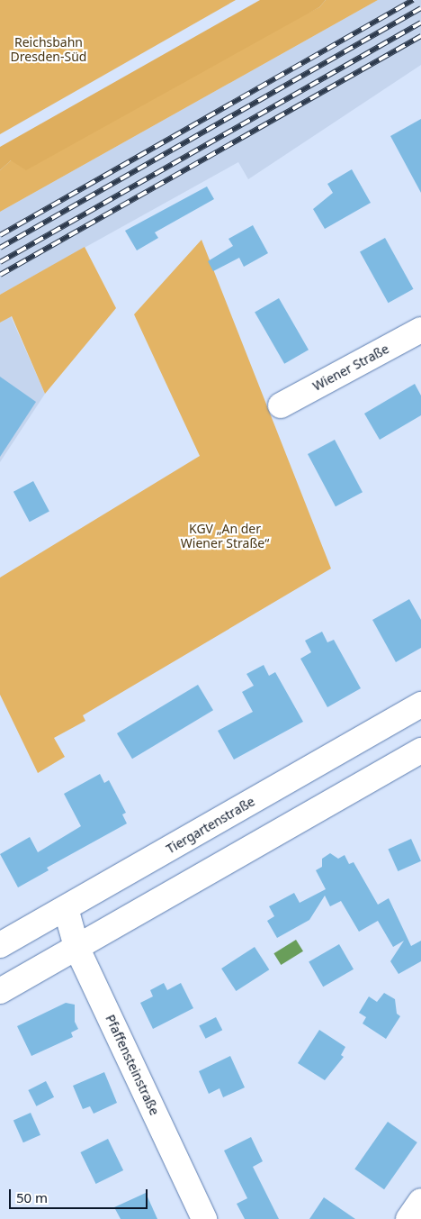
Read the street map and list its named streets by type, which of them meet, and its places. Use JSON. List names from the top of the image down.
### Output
{
  "streets": {
    "street": ["Wiener Straße", "Tiergartenstraße", "Pfaffensteinstraße"]
  },
  "crossings": [
    ["Tiergartenstraße", "Pfaffensteinstraße"]
  ],
  "parks": ["Reichsbahn Dresden-Süd", "KGV „An der Wiener Straße“"],
  "scale_bar": "50 m"
}
